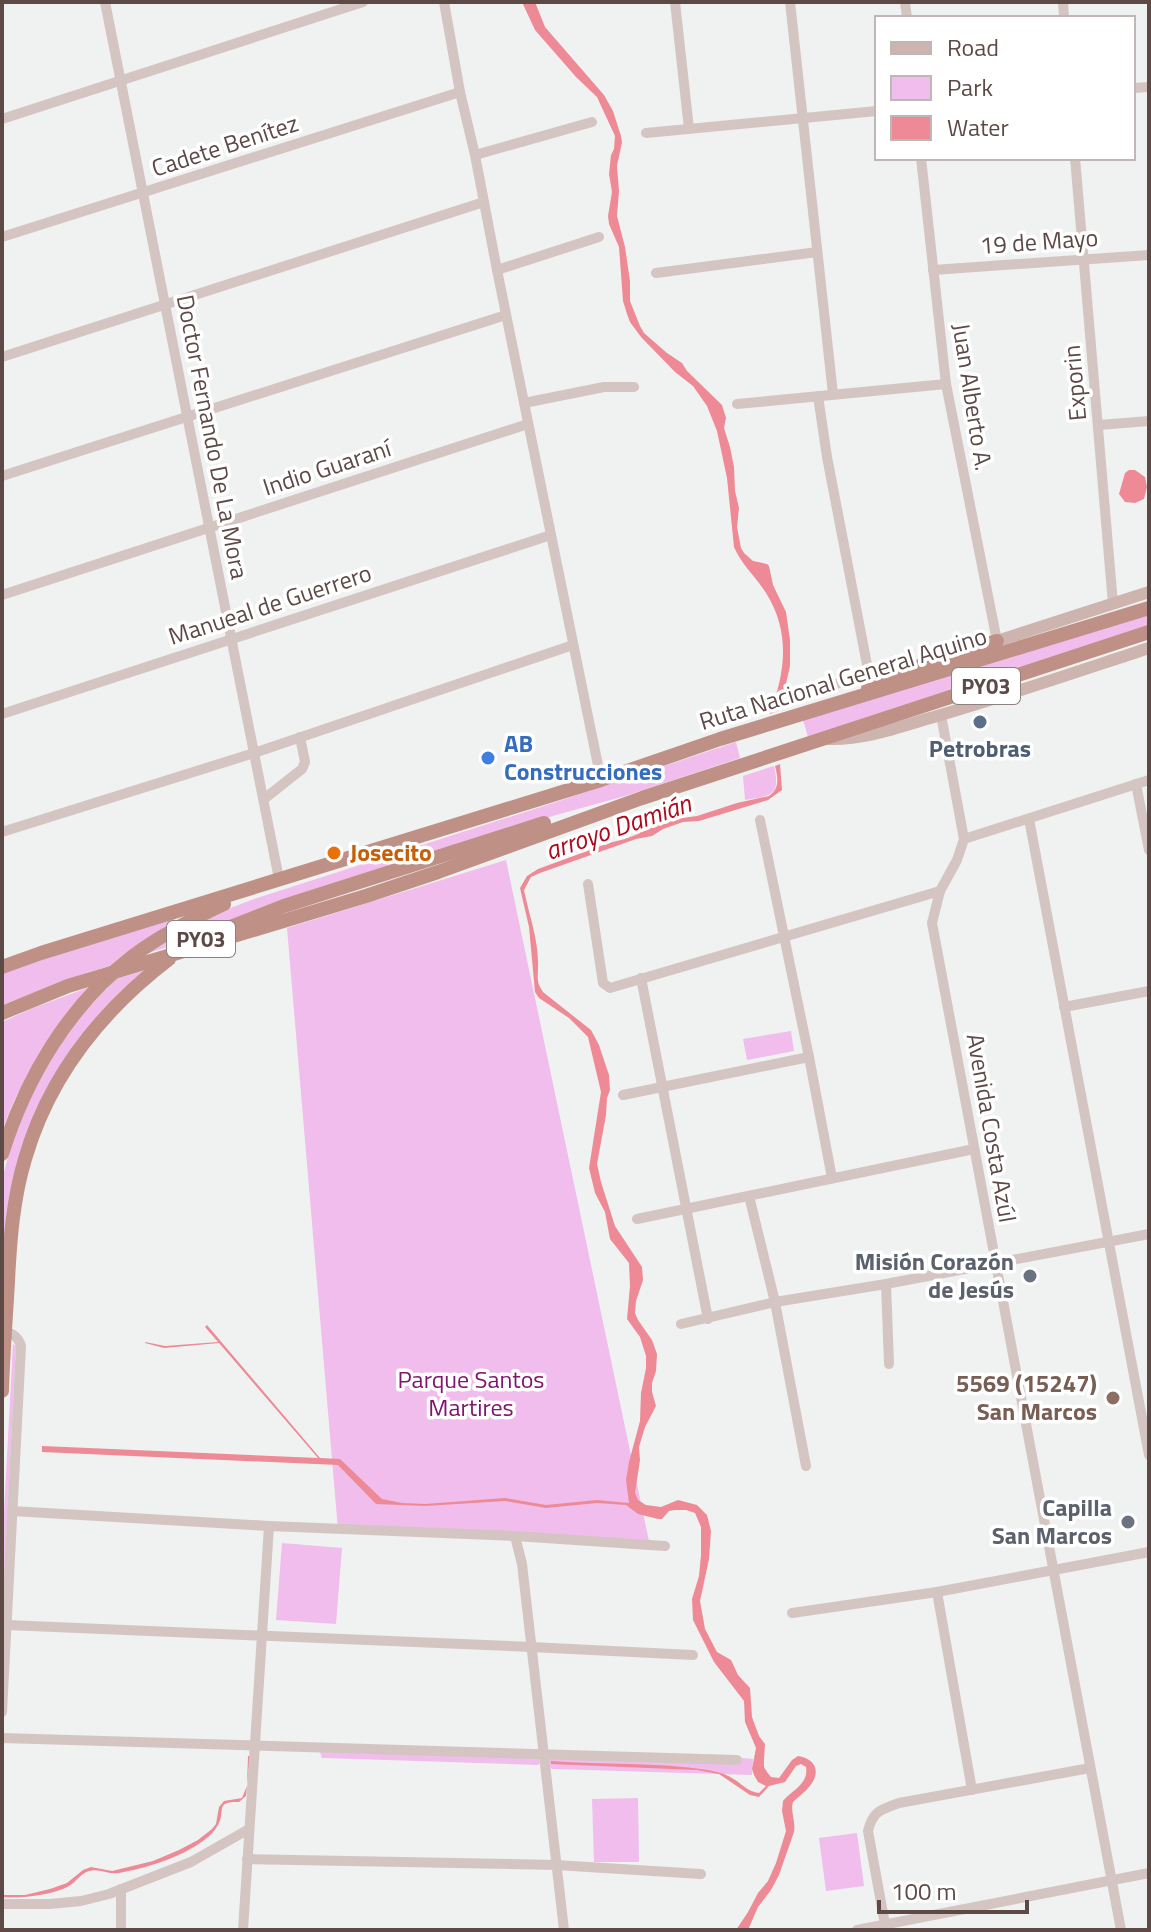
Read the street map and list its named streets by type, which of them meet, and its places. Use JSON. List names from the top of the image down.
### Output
{
  "streets": {
    "highway": ["Ruta Nacional General Aquino", "PY03"],
    "street": [
      "Cadete Benítez",
      "19 de Mayo",
      "Exporin",
      "Juan Alberto A.",
      "Doctor Fernando De La Mora",
      "Indio Guaraní",
      "Manueal de Guerrero",
      "Avenida Costa Azúl"
    ]
  },
  "crossings": [
    ["Cadete Benítez", "Doctor Fernando De La Mora"],
    ["19 de Mayo", "Exporin"],
    ["19 de Mayo", "Juan Alberto A."],
    ["Exporin", "PY03"],
    ["Juan Alberto A.", "PY03"],
    ["Doctor Fernando De La Mora", "Indio Guaraní"],
    ["Doctor Fernando De La Mora", "Manueal de Guerrero"],
    ["Doctor Fernando De La Mora", "Ruta Nacional General Aquino"],
    ["Doctor Fernando De La Mora", "PY03"],
    ["Ruta Nacional General Aquino", "PY03"]
  ],
  "water": ["arroyo Damián"],
  "parks": ["Parque Santos Martires"],
  "places": [
    "Petrobras",
    "AB Construcciones",
    "Josecito",
    "Misión Corazón de Jesús",
    "5569 (15247) San Marcos",
    "Capilla San Marcos"
  ],
  "legend": ["Road", "Park", "Water"],
  "scale_bar": "100 m"
}
